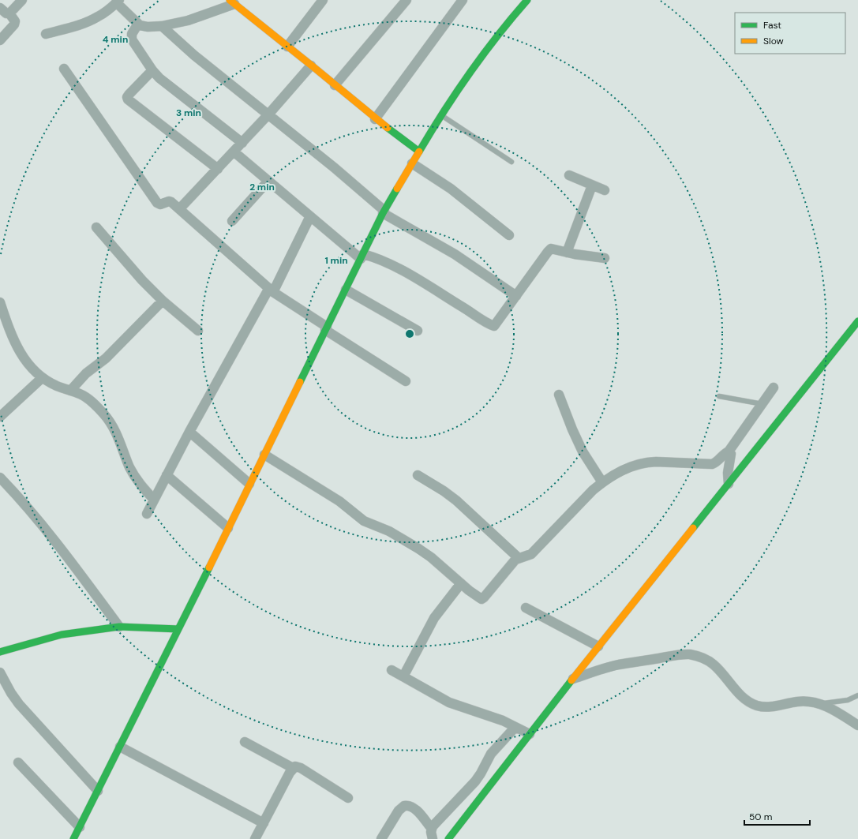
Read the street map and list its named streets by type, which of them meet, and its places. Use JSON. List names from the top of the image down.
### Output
{
  "legend": ["Fast", "Slow"],
  "scale_bar": "50 m",
  "rings": [
    "4 min",
    "3 min",
    "2 min",
    "1 min"
  ]
}
